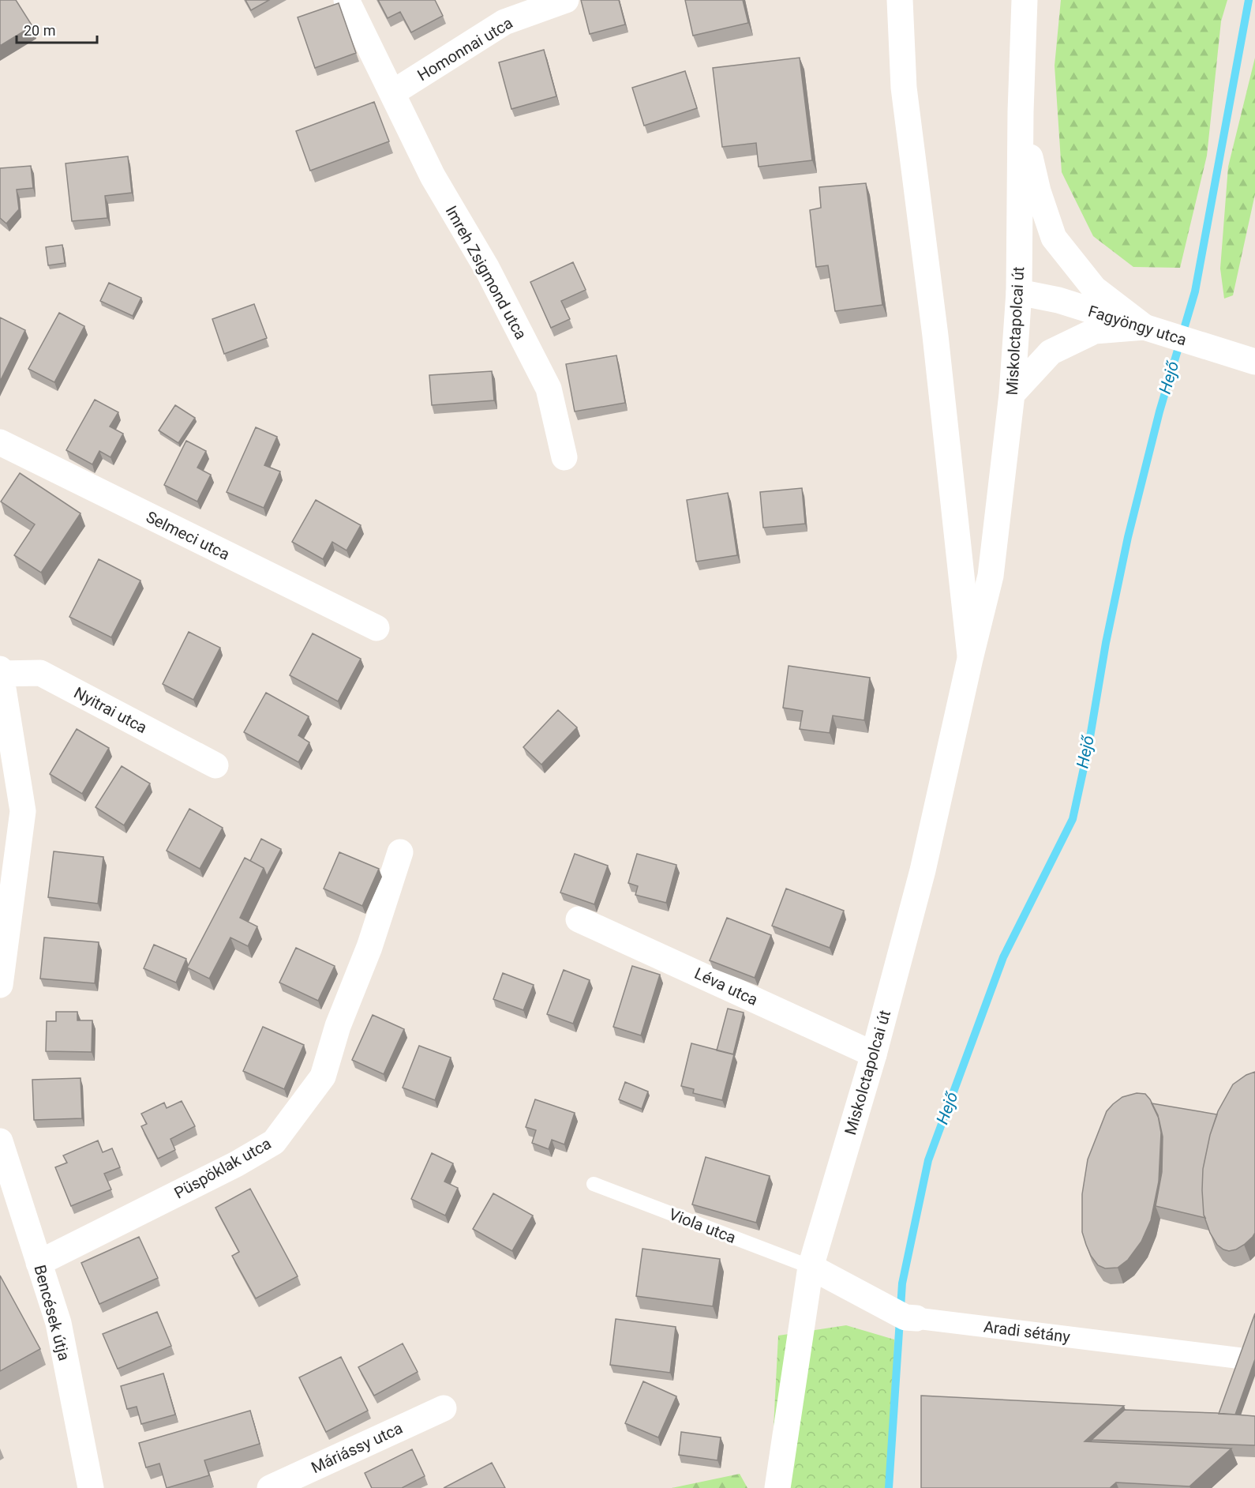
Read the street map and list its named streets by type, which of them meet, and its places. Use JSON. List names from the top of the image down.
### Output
{
  "streets": {
    "street": [
      "Homonnai utca",
      "Imreh Zsigmond utca",
      "Fagyöngy utca",
      "Miskolctapolcai út",
      "Selmeci utca",
      "Nyitrai utca",
      "Léva utca",
      "Püspöklak utca",
      "Bencések útja",
      "Aradi sétány",
      "Máriássy utca"
    ],
    "lane": ["Viola utca"]
  },
  "crossings": [
    ["Homonnai utca", "Imreh Zsigmond utca"],
    ["Fagyöngy utca", "Miskolctapolcai út"],
    ["Miskolctapolcai út", "Léva utca"],
    ["Miskolctapolcai út", "Viola utca"],
    ["Miskolctapolcai út", "Aradi sétány"],
    ["Püspöklak utca", "Bencések útja"],
    ["Viola utca", "Aradi sétány"]
  ],
  "water": ["Hejő"],
  "scale_bar": "20 m"
}
